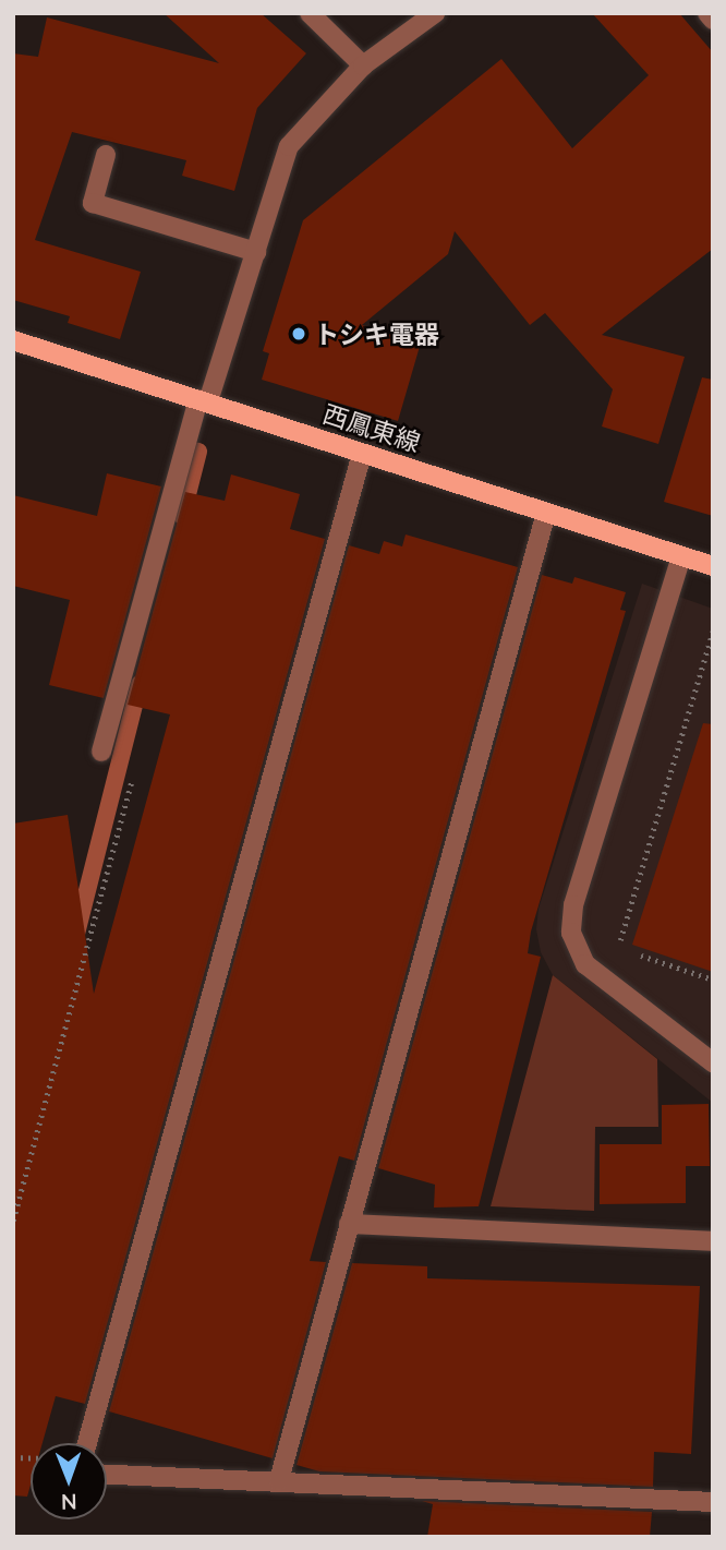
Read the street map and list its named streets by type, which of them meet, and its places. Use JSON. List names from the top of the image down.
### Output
{
  "streets": {
    "main road": ["西鳳東線"]
  },
  "places": ["トシキ電器"],
  "north": "bottom"
}
